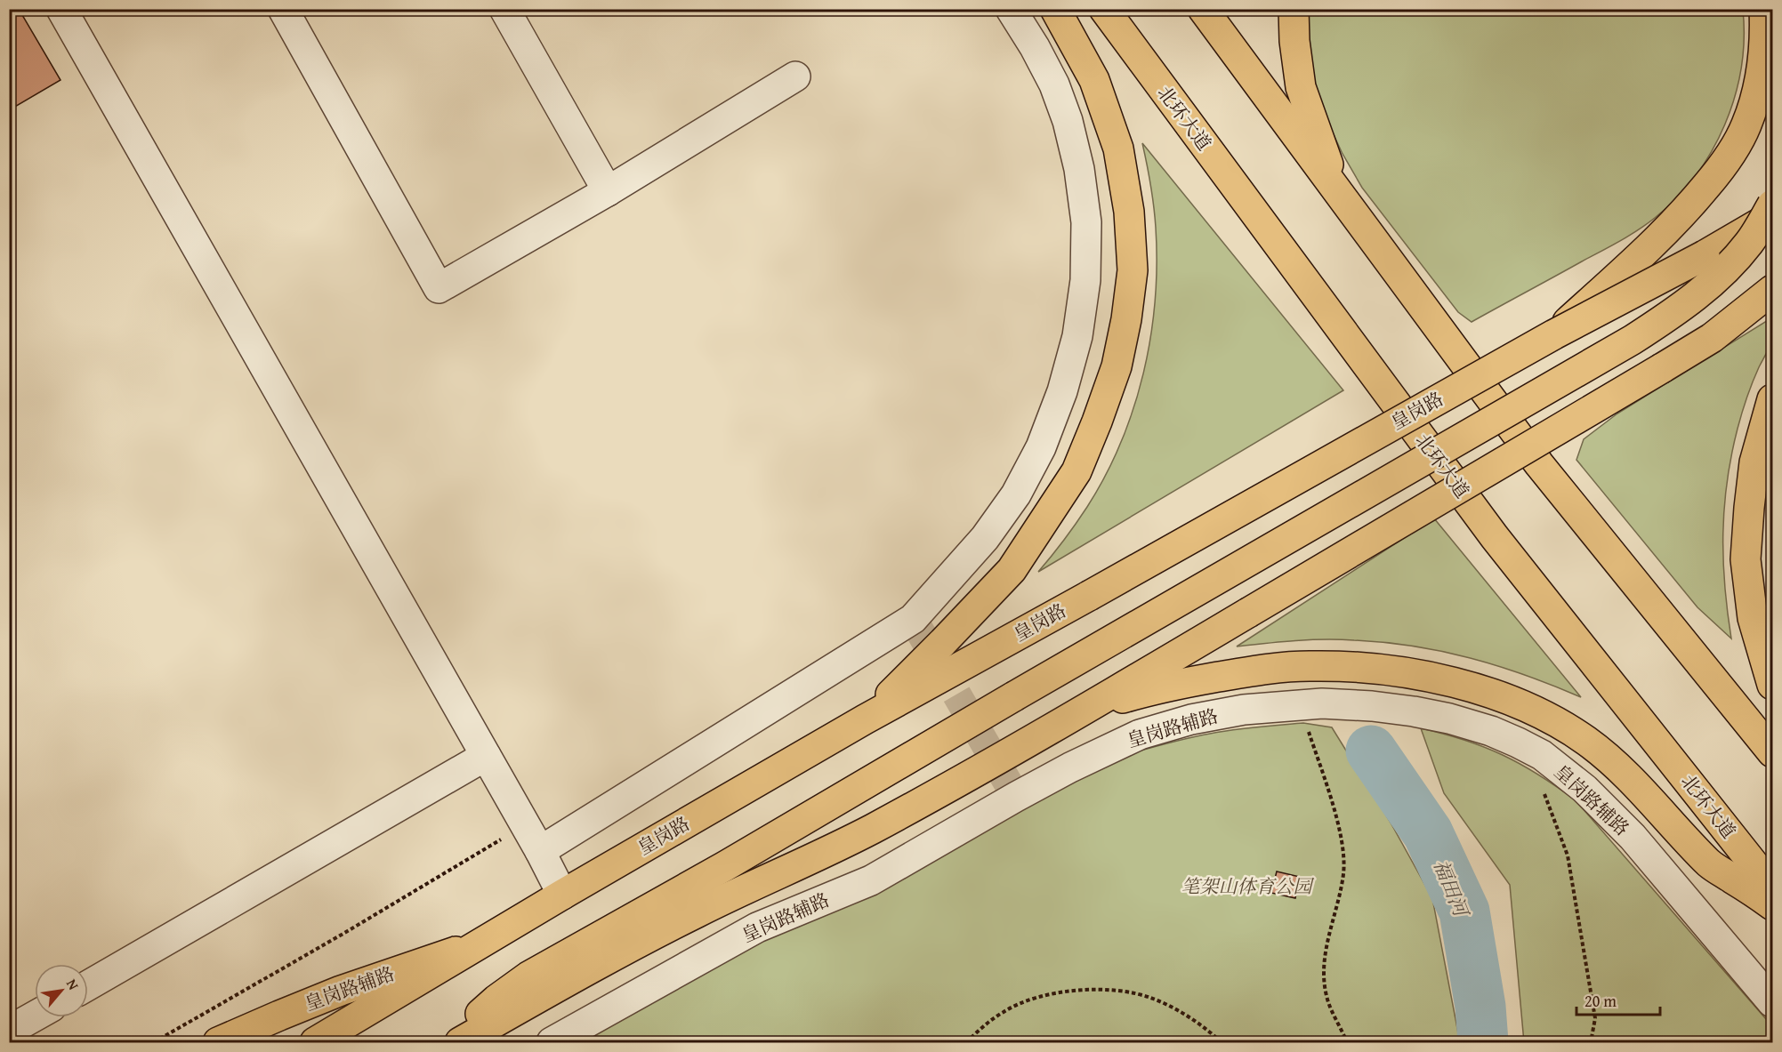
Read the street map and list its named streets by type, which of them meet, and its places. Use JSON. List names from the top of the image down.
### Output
{
  "streets": {
    "main road": ["北环大道", "皇岗路", "皇岗路辅路"]
  },
  "crossings": [
    ["皇岗路", "皇岗路辅路"]
  ],
  "water": ["福田河"],
  "parks": ["笔架山体育公园"],
  "scale_bar": "20 m",
  "north": "top right"
}
